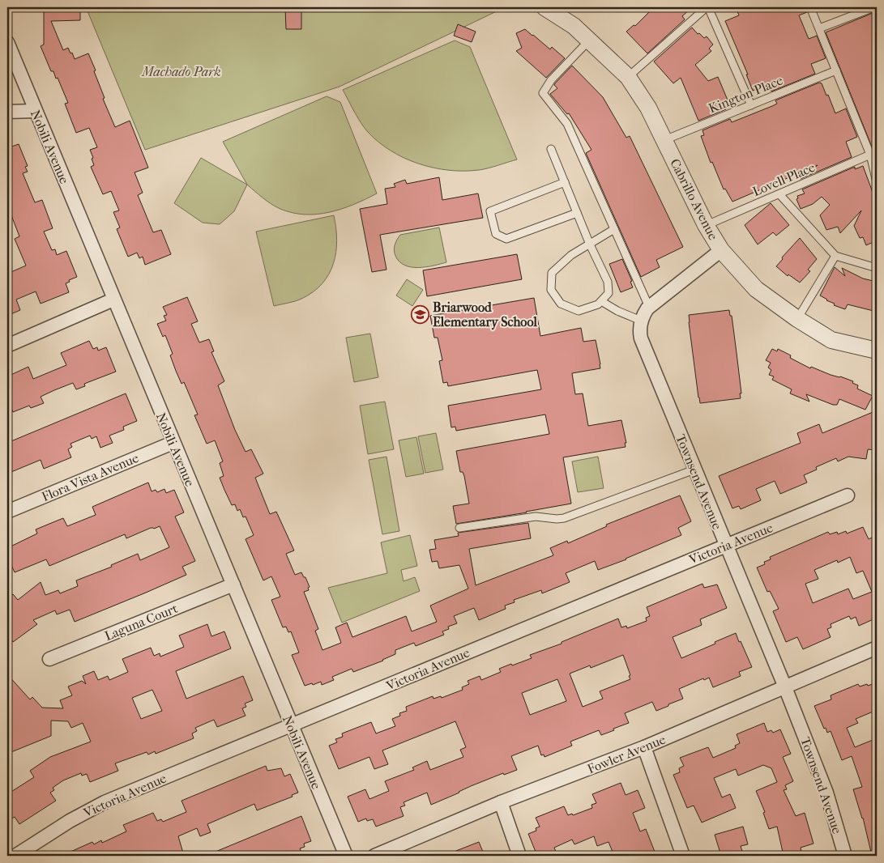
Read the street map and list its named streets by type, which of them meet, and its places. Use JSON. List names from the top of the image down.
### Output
{
  "streets": {
    "street": [
      "Nobili Avenue",
      "Cabrillo Avenue",
      "Flora Vista Avenue",
      "Townsend Avenue",
      "Victoria Avenue",
      "Laguna Court",
      "Fowler Avenue"
    ],
    "lane": ["Kington Place", "Lovell Place"]
  },
  "crossings": [
    ["Kington Place", "Cabrillo Avenue"],
    ["Nobili Avenue", "Flora Vista Avenue"],
    ["Nobili Avenue", "Victoria Avenue"],
    ["Nobili Avenue", "Laguna Court"],
    ["Lovell Place", "Cabrillo Avenue"],
    ["Townsend Avenue", "Victoria Avenue"],
    ["Townsend Avenue", "Fowler Avenue"]
  ],
  "parks": ["Machado Park"],
  "places": {
    "school or university": ["Briarwood Elementary School"]
  }
}
